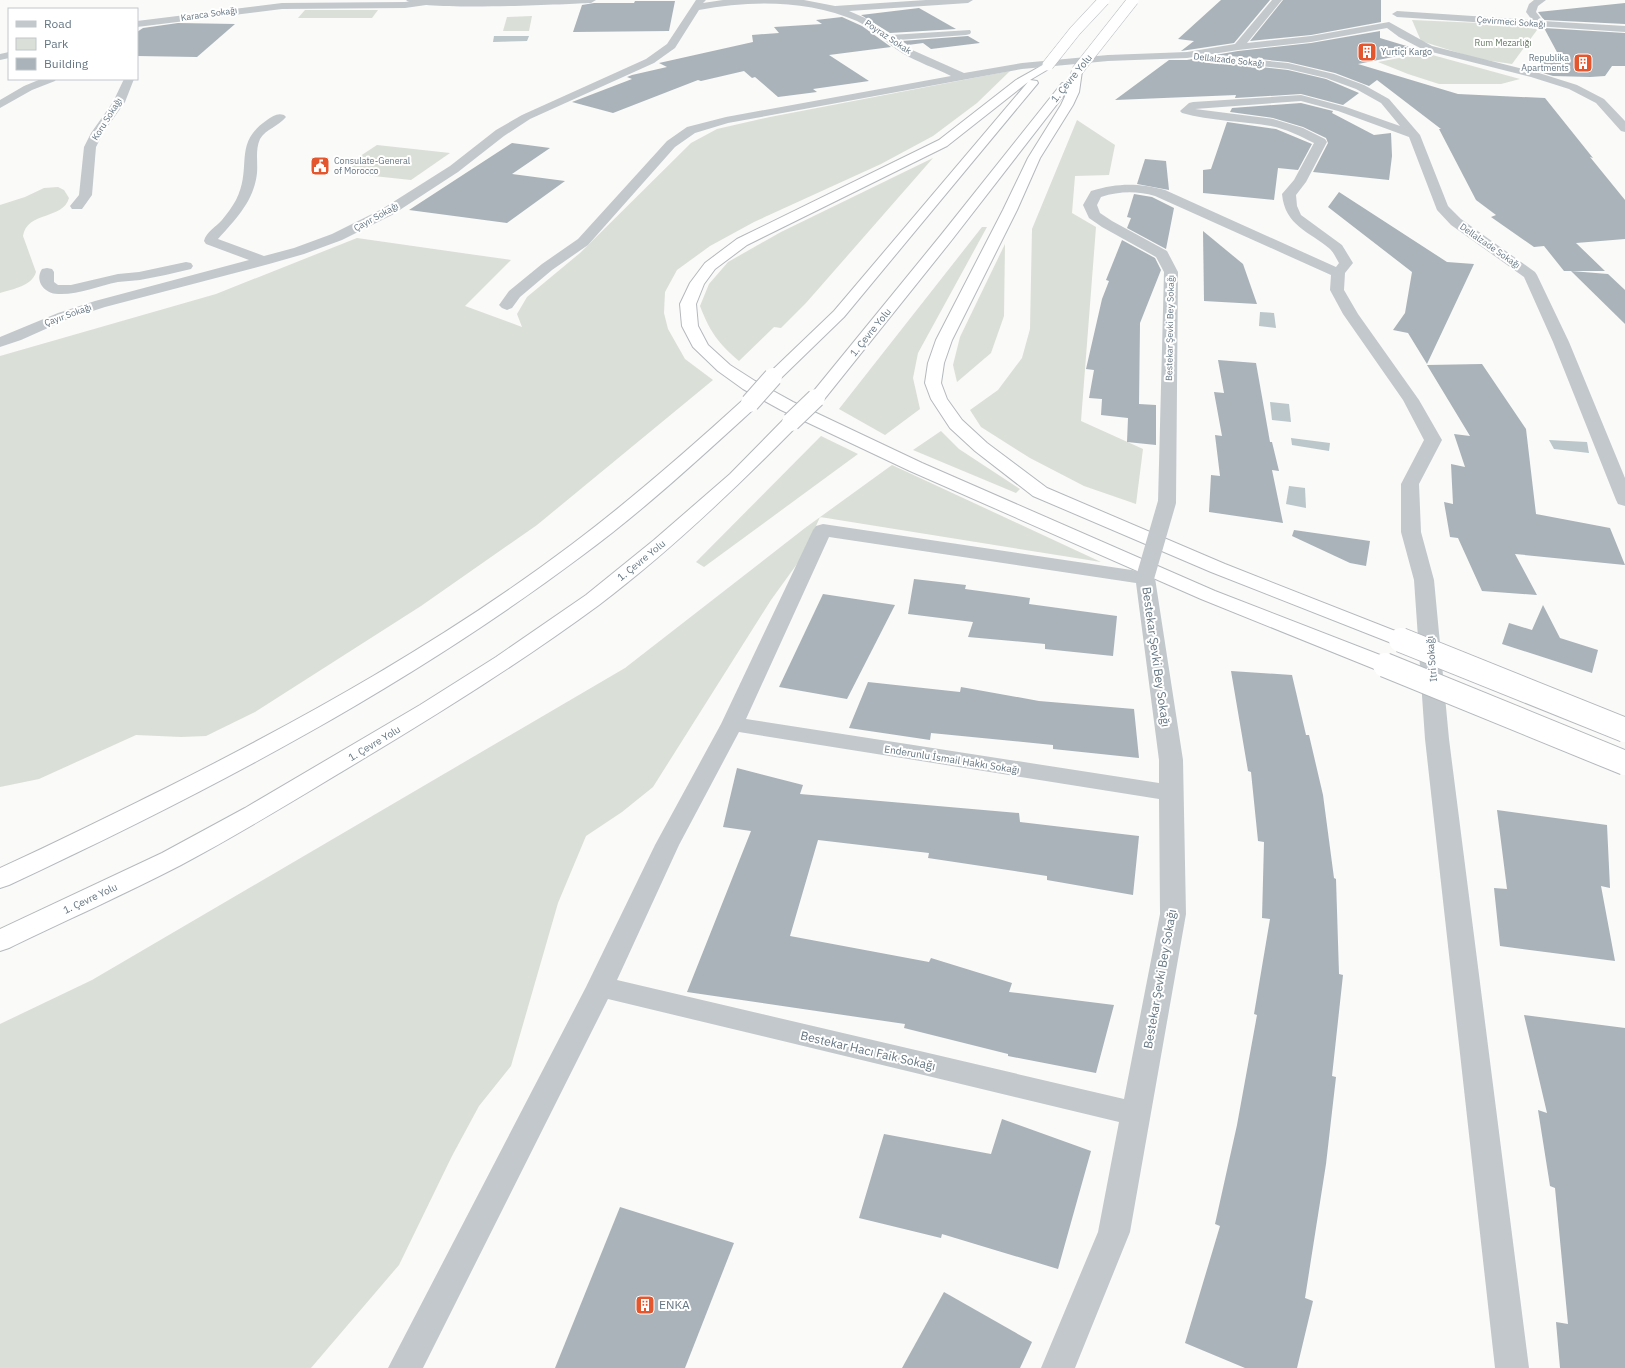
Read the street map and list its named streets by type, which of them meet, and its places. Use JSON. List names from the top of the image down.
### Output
{
  "streets": {
    "highway": ["1. Çevre Yolu"],
    "street": [
      "Karaca Sokağı",
      "Çevirmeci Sokağı",
      "Poyraz Sokak",
      "Dellalzade Sokağı",
      "Koru Sokağı",
      "Çayır Sokağı",
      "Bestekar Şevki Bey Sokağı",
      "Itri Sokağı",
      "Enderunlu İsmail Hakkı Sokağı",
      "Bestekar Hacı Faik Sokağı"
    ]
  },
  "crossings": [
    ["Bestekar Şevki Bey Sokağı", "Itri Sokağı"],
    ["Bestekar Şevki Bey Sokağı", "Enderunlu İsmail Hakkı Sokağı"],
    ["Bestekar Şevki Bey Sokağı", "Bestekar Hacı Faik Sokağı"]
  ],
  "parks": ["Rum Mezarlığı"],
  "places": {
    "building": ["Yurtiçi Kargo", "Republika Apartments", "ENKA"],
    "public building": ["Consulate-General of Morocco"]
  },
  "legend": ["Road", "Park", "Building"]
}
